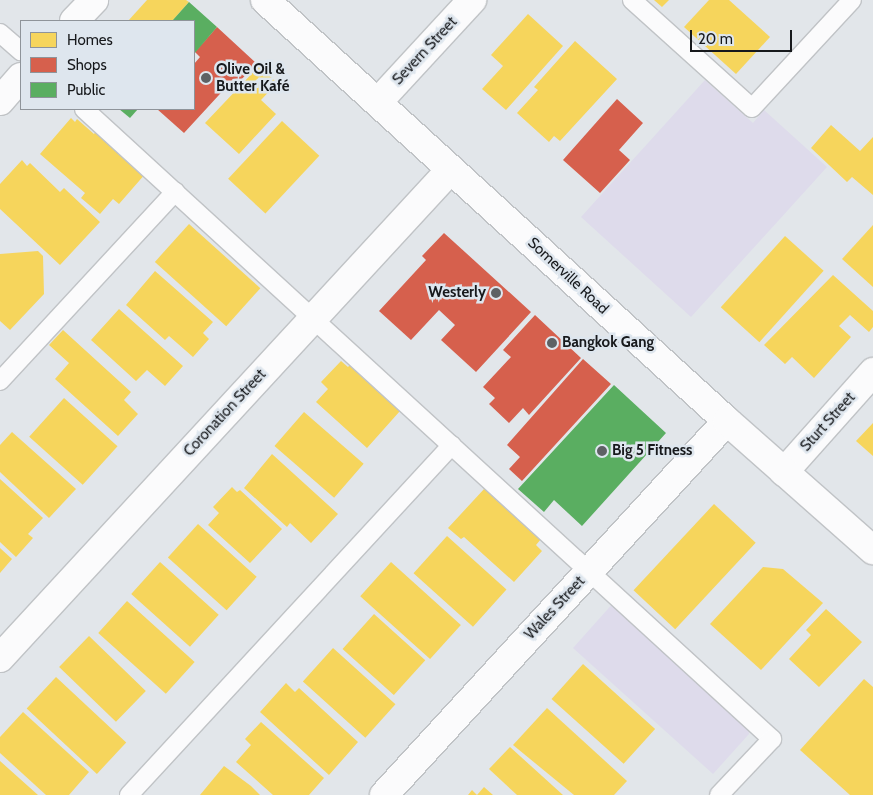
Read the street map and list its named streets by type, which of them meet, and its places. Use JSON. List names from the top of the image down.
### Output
{
  "streets": {
    "street": [
      "Severn Street",
      "Somerville Road",
      "Coronation Street",
      "Sturt Street",
      "Wales Street"
    ]
  },
  "crossings": [
    ["Severn Street", "Somerville Road"],
    ["Somerville Road", "Coronation Street"],
    ["Somerville Road", "Sturt Street"],
    ["Somerville Road", "Wales Street"]
  ],
  "places": [
    "Olive Oil & Butter Kafé",
    "Westerly",
    "Bangkok Gang",
    "Big 5 Fitness"
  ],
  "legend": ["Homes", "Shops", "Public"],
  "scale_bar": "20 m"
}
